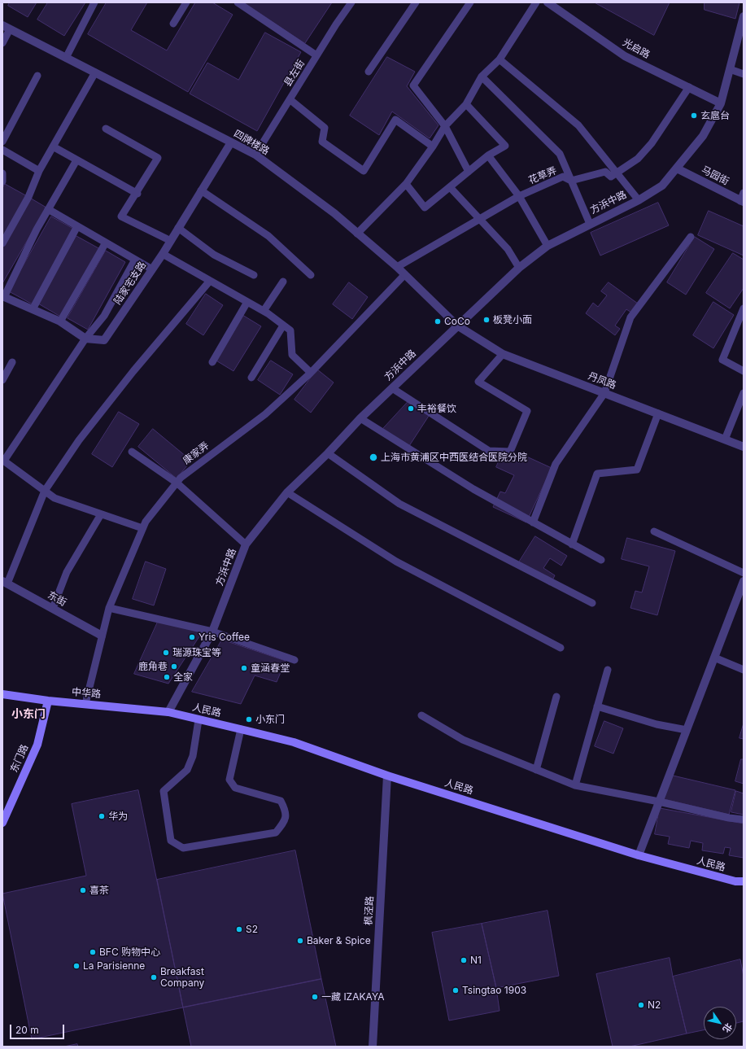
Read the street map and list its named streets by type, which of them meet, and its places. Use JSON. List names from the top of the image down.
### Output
{
  "streets": {
    "street": [
      "光启路",
      "四牌楼路",
      "马园街",
      "方浜中路",
      "陆家宅支路",
      "丹凤路",
      "东街",
      "中华路",
      "人民路",
      "东门路",
      "枫泾路"
    ],
    "lane": ["县左街", "花草弄", "康家弄"]
  },
  "crossings": [
    ["光启路", "方浜中路"],
    ["县左街", "四牌楼路"],
    ["四牌楼路", "花草弄"],
    ["四牌楼路", "方浜中路"],
    ["四牌楼路", "陆家宅支路"],
    ["四牌楼路", "丹凤路"],
    ["四牌楼路", "康家弄"],
    ["马园街", "方浜中路"],
    ["方浜中路", "丹凤路"],
    ["方浜中路", "中华路"],
    ["方浜中路", "人民路"],
    ["康家弄", "东街"],
    ["康家弄", "中华路"],
    ["中华路", "人民路"],
    ["中华路", "东门路"],
    ["人民路", "枫泾路"]
  ],
  "districts": ["小东门"],
  "places": [
    "玄扈台",
    "板凳小面",
    "CoCo",
    "丰裕餐饮",
    "上海市黄浦区中西医结合医院分院",
    "Yris Coffee",
    "瑞源珠宝等",
    "鹿角巷",
    "童涵春堂",
    "全家",
    "小东门",
    "华为",
    "喜茶",
    "S2",
    "Baker & Spice",
    "BFC 购物中心",
    "N1",
    "La Parisienne",
    "Breakfast Company",
    "Tsingtao 1903",
    "一藏 IZAKAYA",
    "N2"
  ],
  "scale_bar": "20 m",
  "north": "bottom right"
}
